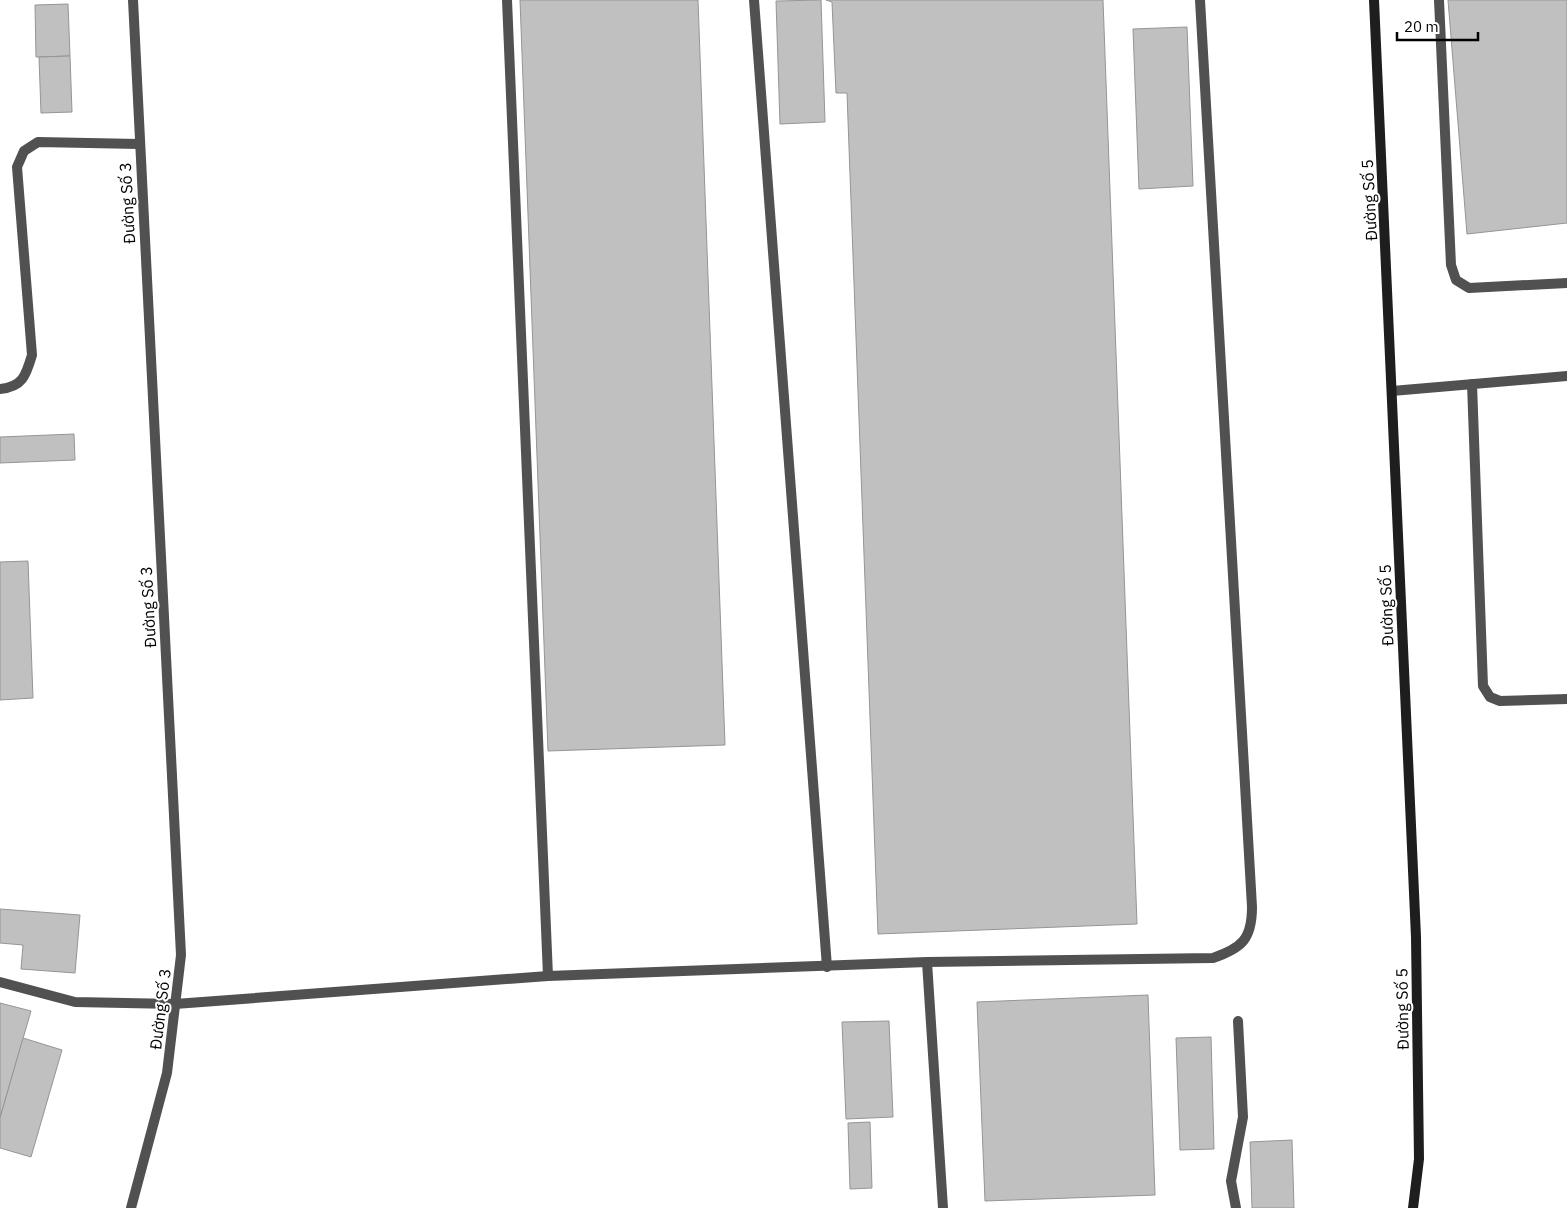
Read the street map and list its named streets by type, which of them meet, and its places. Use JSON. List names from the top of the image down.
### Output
{
  "streets": {
    "street": ["Đường Số 5", "Đường Số 3"]
  },
  "scale_bar": "20 m"
}
